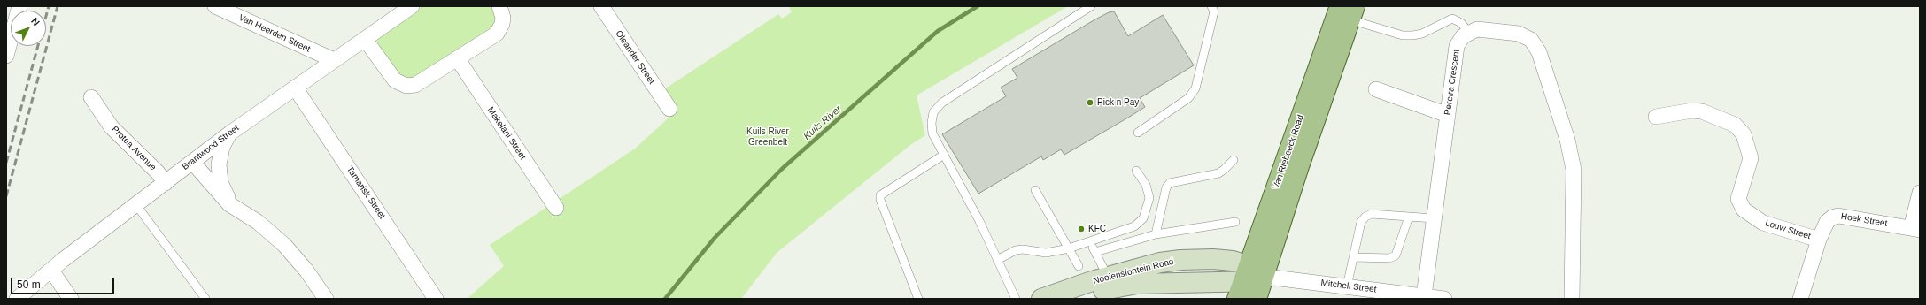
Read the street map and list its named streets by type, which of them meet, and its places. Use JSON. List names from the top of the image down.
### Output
{
  "streets": {
    "main road": ["Van Riebeeck Road"],
    "street": [
      "Van Heerden Street",
      "Oleander Street",
      "Pereira Crescent",
      "Makelani Street",
      "Brantwood Street",
      "Protea Avenue",
      "Tamarisk Street",
      "Hoek Street",
      "Louw Street",
      "Nooiensfontein Road",
      "Mitchell Street"
    ]
  },
  "crossings": [
    ["Van Heerden Street", "Brantwood Street"],
    ["Pereira Crescent", "Mitchell Street"],
    ["Brantwood Street", "Protea Avenue"],
    ["Brantwood Street", "Tamarisk Street"],
    ["Van Riebeeck Road", "Nooiensfontein Road"],
    ["Van Riebeeck Road", "Mitchell Street"],
    ["Hoek Street", "Louw Street"],
    ["Nooiensfontein Road", "Mitchell Street"]
  ],
  "water": ["Kuils River"],
  "parks": ["Kuils River Greenbelt"],
  "places": ["Pick n Pay", "KFC"],
  "scale_bar": "50 m",
  "north": "top right"
}
